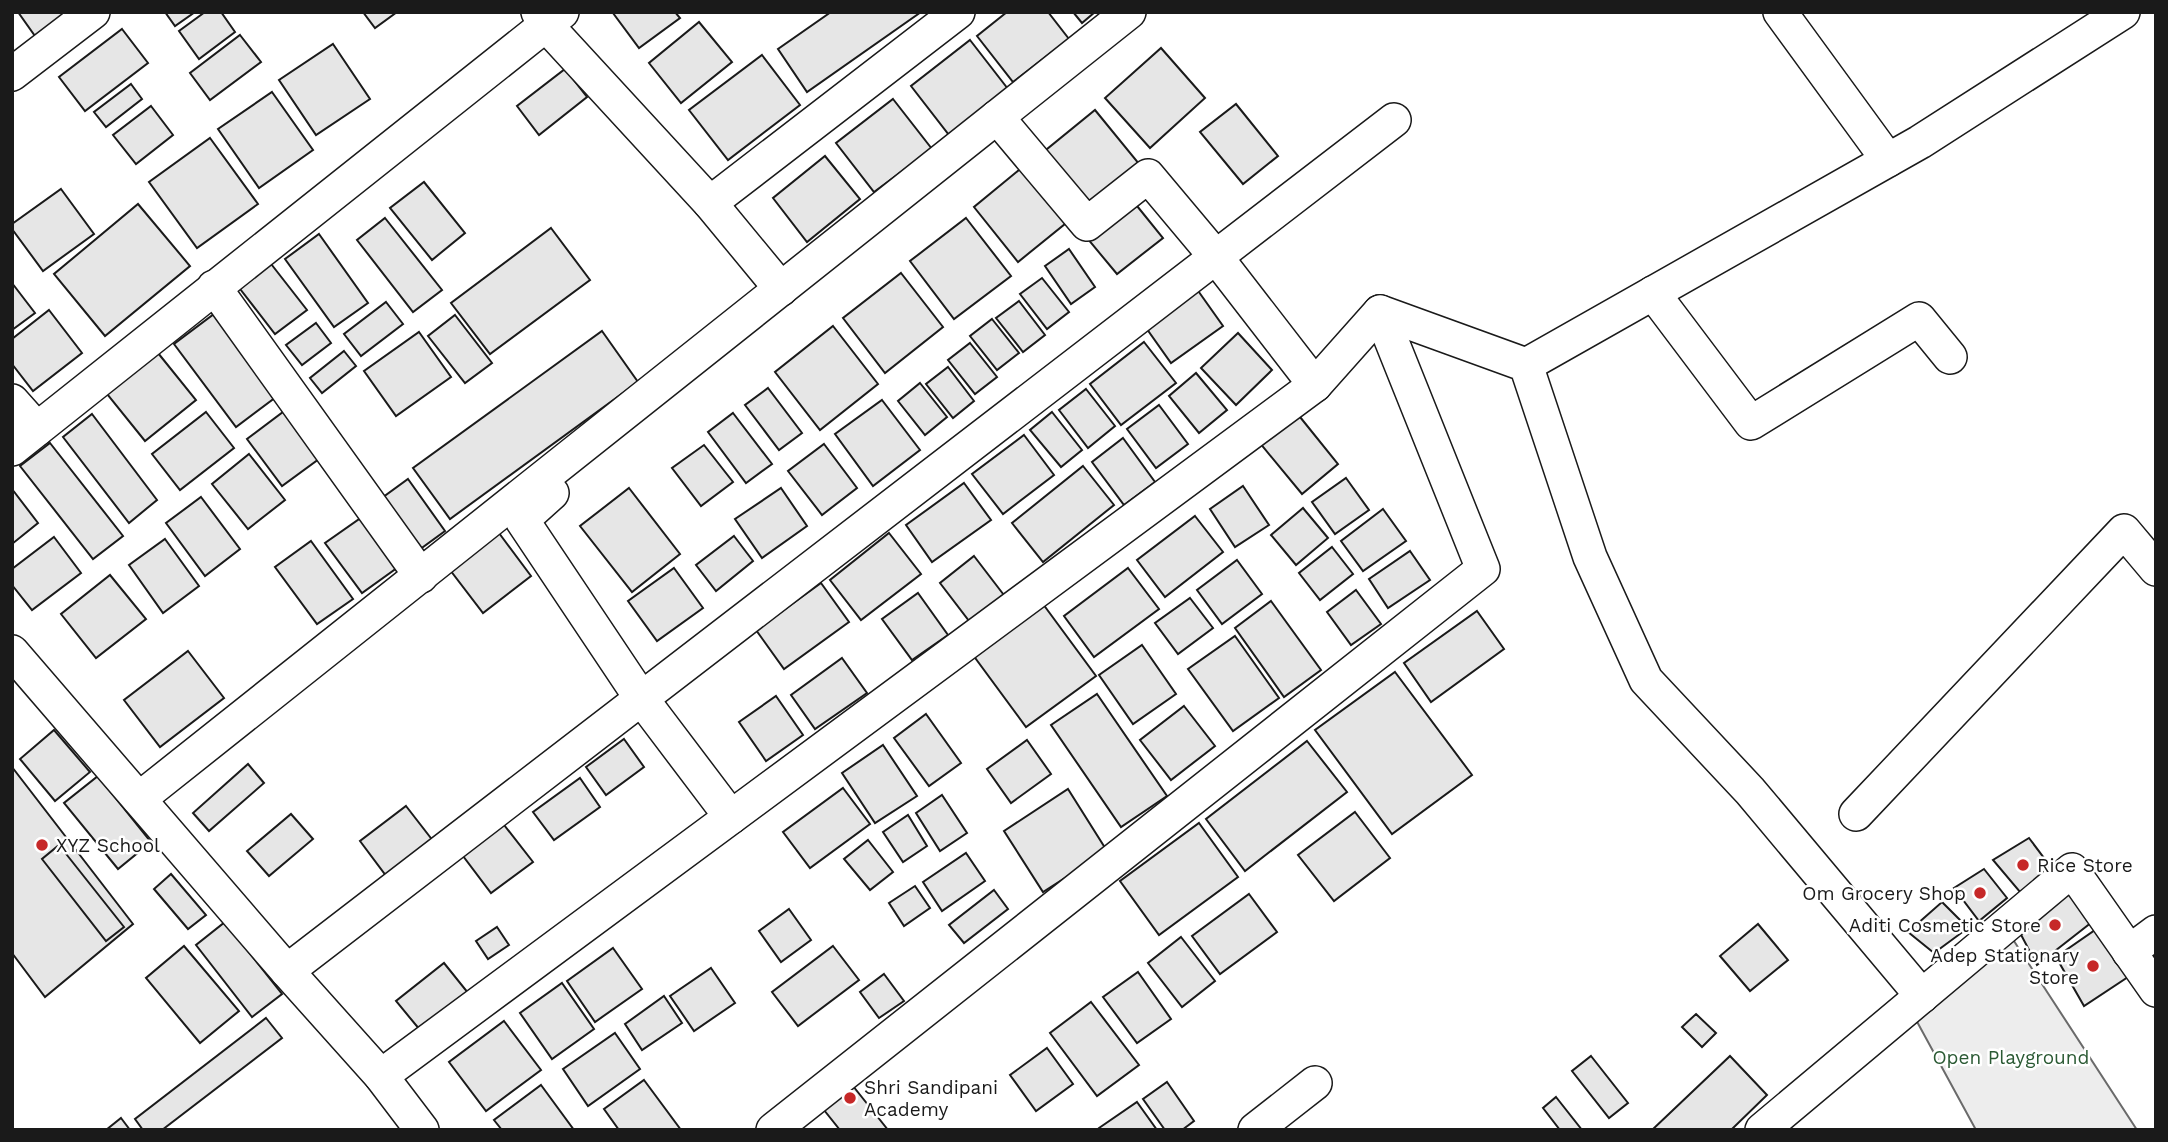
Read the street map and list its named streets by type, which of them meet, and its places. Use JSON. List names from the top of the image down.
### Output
{
  "parks": ["Open Playground"],
  "places": [
    "XYZ School",
    "Rice Store",
    "Om Grocery Shop",
    "Aditi Cosmetic Store",
    "Adep Stationary Store",
    "Shri Sandipani Academy"
  ]
}
